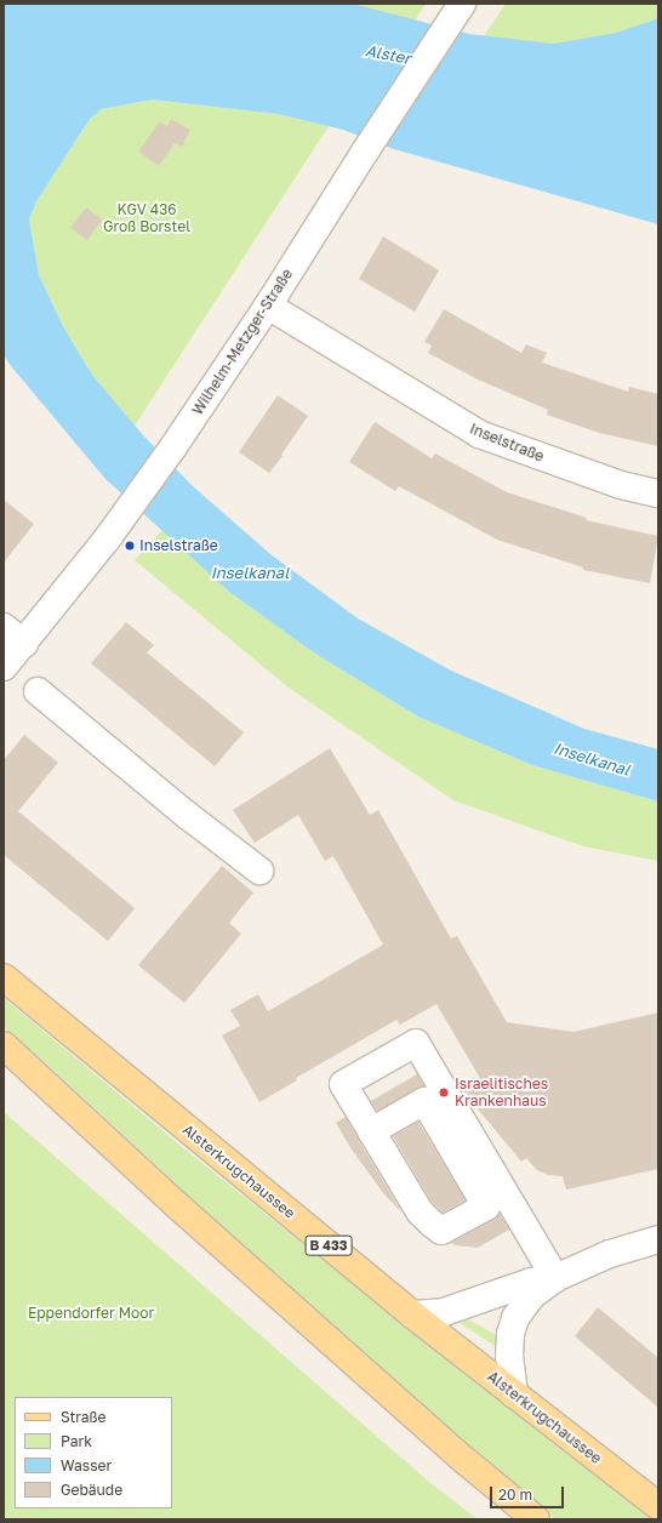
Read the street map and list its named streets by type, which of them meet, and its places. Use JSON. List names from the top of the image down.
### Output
{
  "streets": {
    "main road": ["Alsterkrugchaussee", "B 433"],
    "street": ["Wilhelm-Metzger-Straße", "Inselstraße"]
  },
  "crossings": [
    ["Wilhelm-Metzger-Straße", "Inselstraße"]
  ],
  "water": ["Alster", "Inselkanal"],
  "parks": ["KGV 436 Groß Borstel", "Eppendorfer Moor"],
  "places": ["Inselstraße", "Israelitisches Krankenhaus"],
  "legend": [
    "Straße",
    "Park",
    "Wasser",
    "Gebäude"
  ],
  "scale_bar": "20 m"
}
